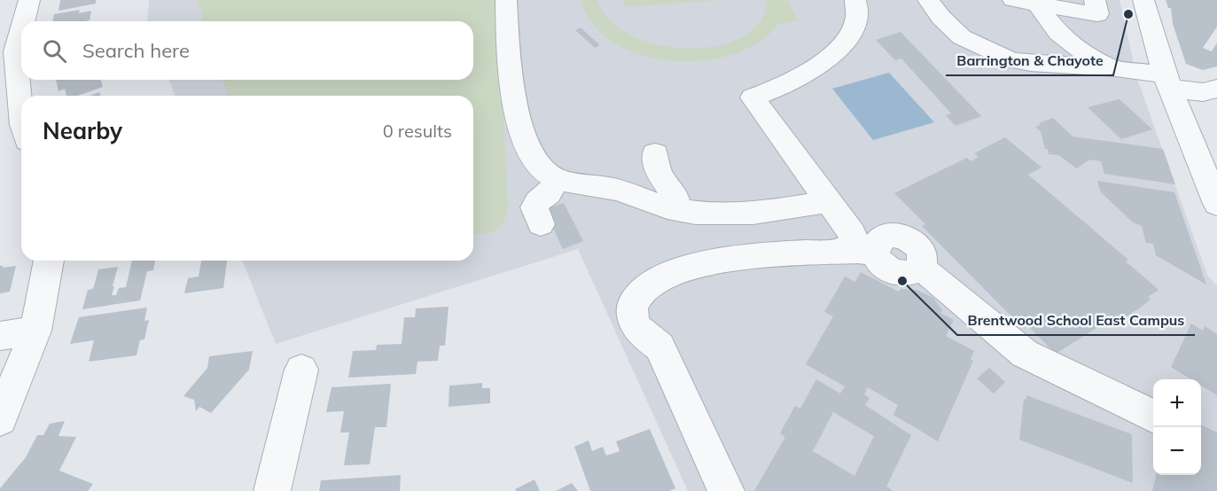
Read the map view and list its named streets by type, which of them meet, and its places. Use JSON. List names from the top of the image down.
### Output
{
  "places": ["Barrington & Chayote", "Brentwood School East Campus"],
  "page": {
    "search": "Search here",
    "heading": ["Nearby", "0 results"],
    "map_buttons": ["+", "−"]
  }
}
